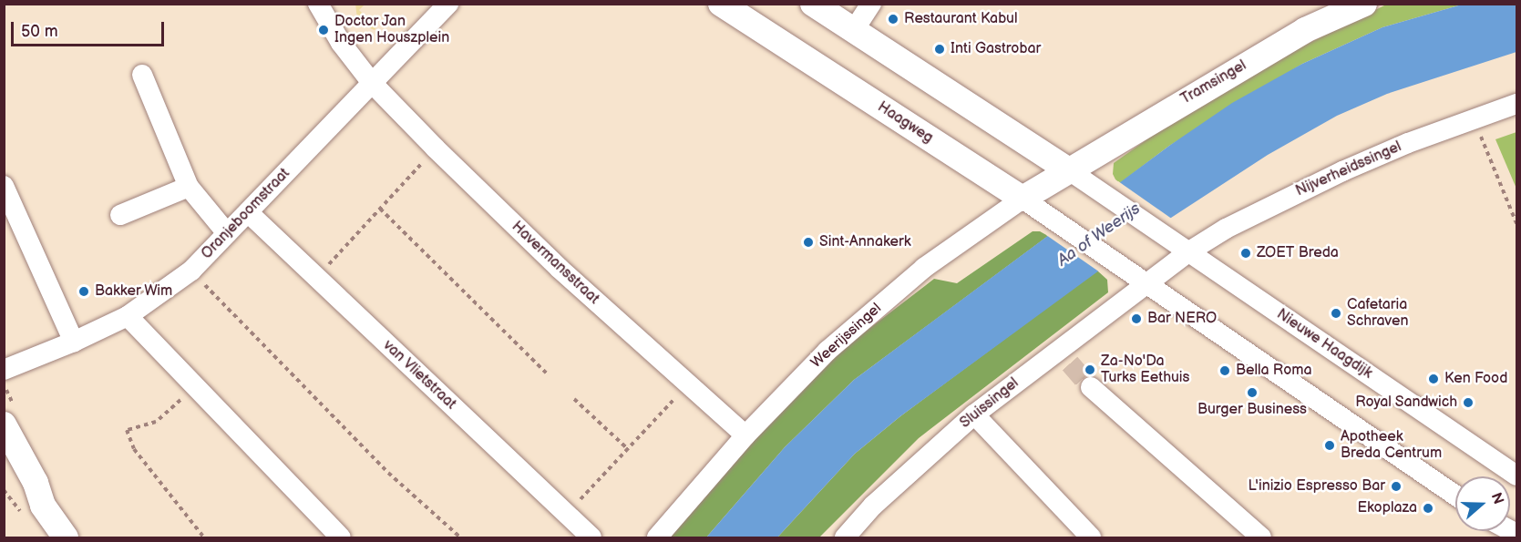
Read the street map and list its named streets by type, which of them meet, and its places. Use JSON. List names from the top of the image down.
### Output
{
  "streets": {
    "main road": ["Tramsingel", "Haagweg", "Weerijssingel"],
    "street": [
      "Nijverheidssingel",
      "Oranjeboomstraat",
      "Havermansstraat",
      "Nieuwe Haagdijk",
      "van Vlietstraat",
      "Sluissingel"
    ]
  },
  "crossings": [
    ["Tramsingel", "Weerijssingel"],
    ["Tramsingel", "Nieuwe Haagdijk"],
    ["Haagweg", "Nijverheidssingel"],
    ["Haagweg", "Weerijssingel"],
    ["Haagweg", "Sluissingel"],
    ["Nijverheidssingel", "Nieuwe Haagdijk"],
    ["Nijverheidssingel", "Sluissingel"],
    ["Oranjeboomstraat", "Havermansstraat"],
    ["Oranjeboomstraat", "van Vlietstraat"],
    ["Havermansstraat", "Weerijssingel"],
    ["Weerijssingel", "Nieuwe Haagdijk"]
  ],
  "water": ["Aa of Weerijs"],
  "places": [
    "Restaurant Kabul",
    "Doctor Jan Ingen Houszplein",
    "Inti Gastrobar",
    "Sint-Annakerk",
    "ZOET Breda",
    "Bakker Wim",
    "Cafetaria Schraven",
    "Bar NERO",
    "Za-No'Da Turks Eethuis",
    "Bella Roma",
    "Ken Food",
    "Burger Business",
    "Royal Sandwich",
    "Apotheek Breda Centrum",
    "L'inizio Espresso Bar",
    "Ekoplaza"
  ],
  "scale_bar": "50 m",
  "north": "right"
}
